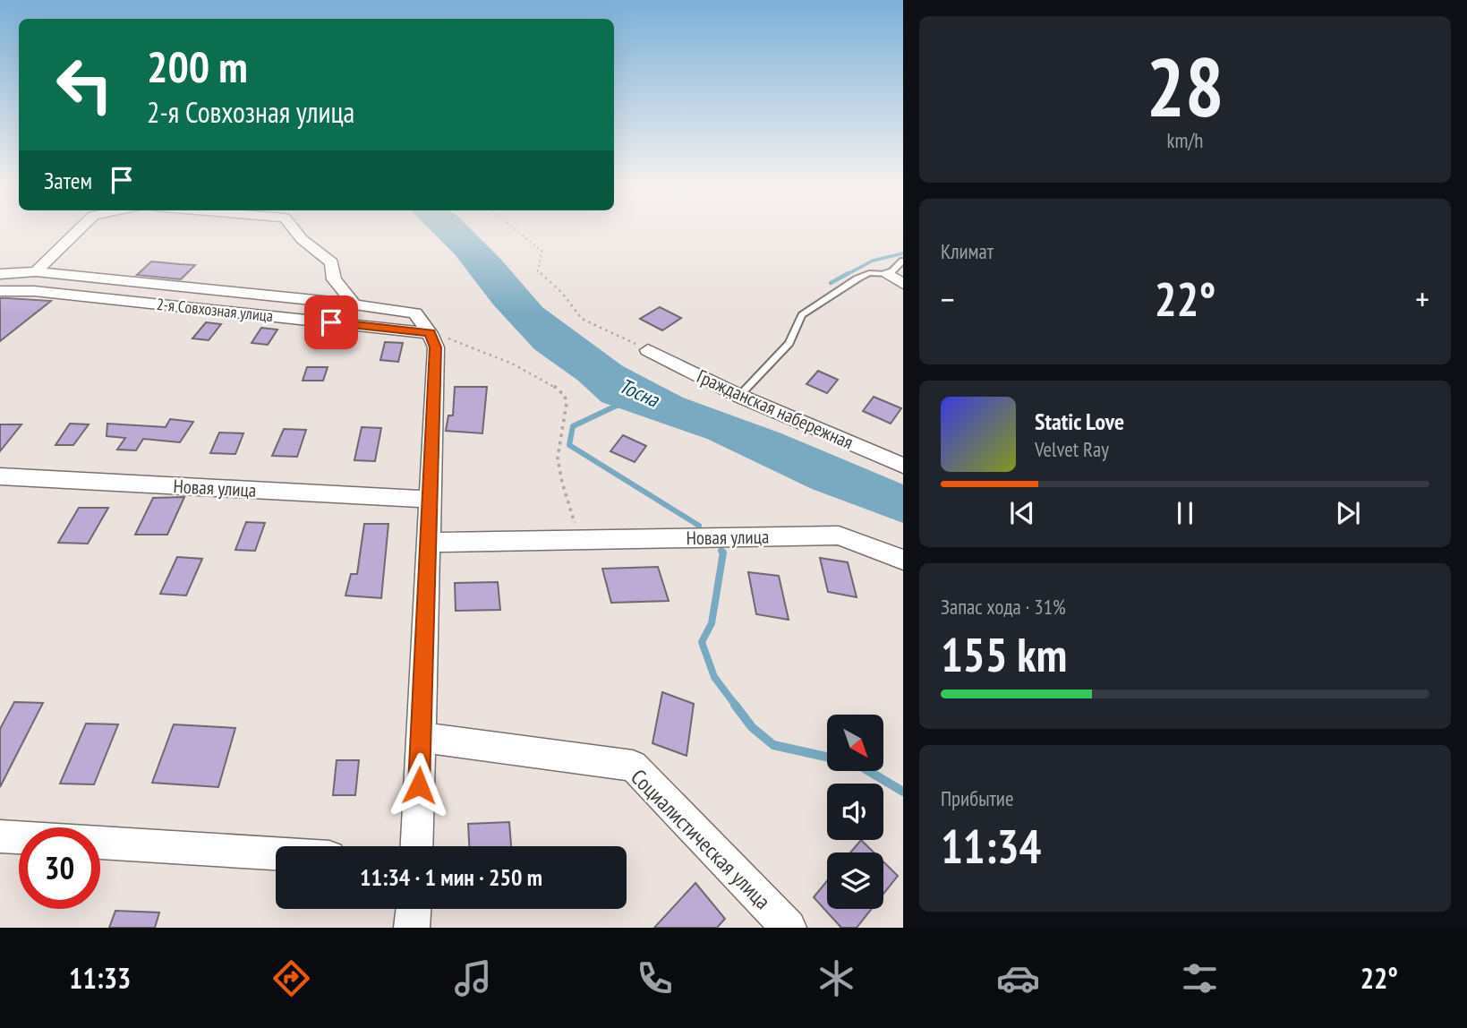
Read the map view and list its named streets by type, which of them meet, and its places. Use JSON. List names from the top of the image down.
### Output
{
  "streets": {
    "street": [
      "2-я Совхозная улица",
      "Гражданская набережная",
      "Новая улица",
      "Социалистическая улица"
    ]
  },
  "water": ["Тосна"],
  "north": "bottom right",
  "page": {
    "tile": [
      ["28", "km/h"],
      "Климат",
      ["Запас хода · 31%", "155 km"],
      ["Прибытие", "11:34"]
    ],
    "turn": ["200 m", "2-я Совхозная улица"],
    "then": "Затем",
    "heat": ["−", "22°", "+"],
    "song": ["Static Love", "Velvet Ray"],
    "limit": "30",
    "trip": "11:34 · 1 мин · 250 m",
    "tabs": ["11:33", "22°"]
  }
}
